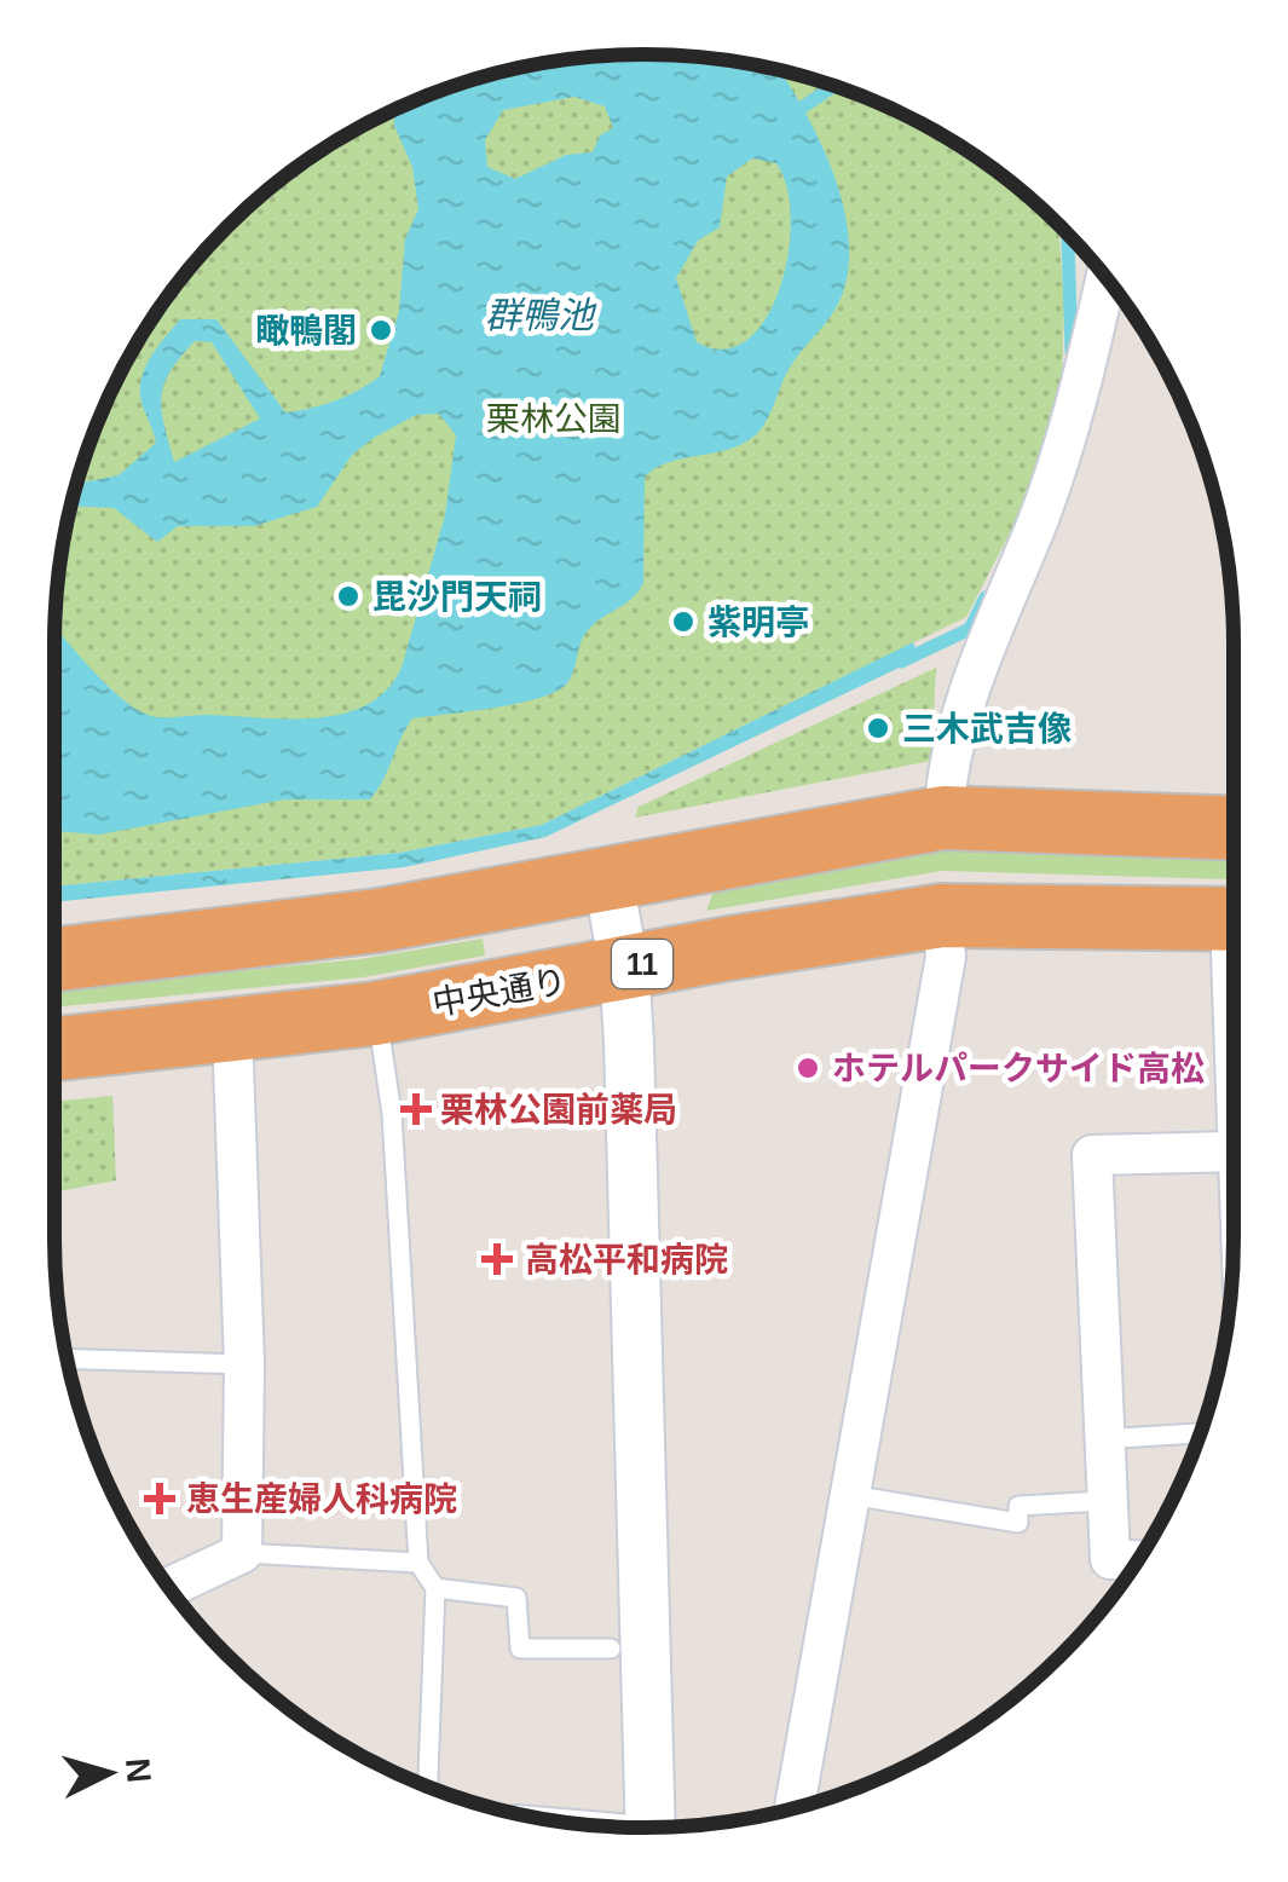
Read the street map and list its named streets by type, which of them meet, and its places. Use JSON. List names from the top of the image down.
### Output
{
  "streets": {
    "highway": ["11", "中央通り"]
  },
  "water": ["群鴨池"],
  "parks": ["栗林公園"],
  "places": {
    "other": [
      "瞰鴨閣",
      "毘沙門天祠",
      "紫明亭",
      "三木武吉像",
      "ホテルパークサイド高松"
    ],
    "health": ["栗林公園前薬局", "高松平和病院", "恵生産婦人科病院"]
  },
  "north": "right"
}
